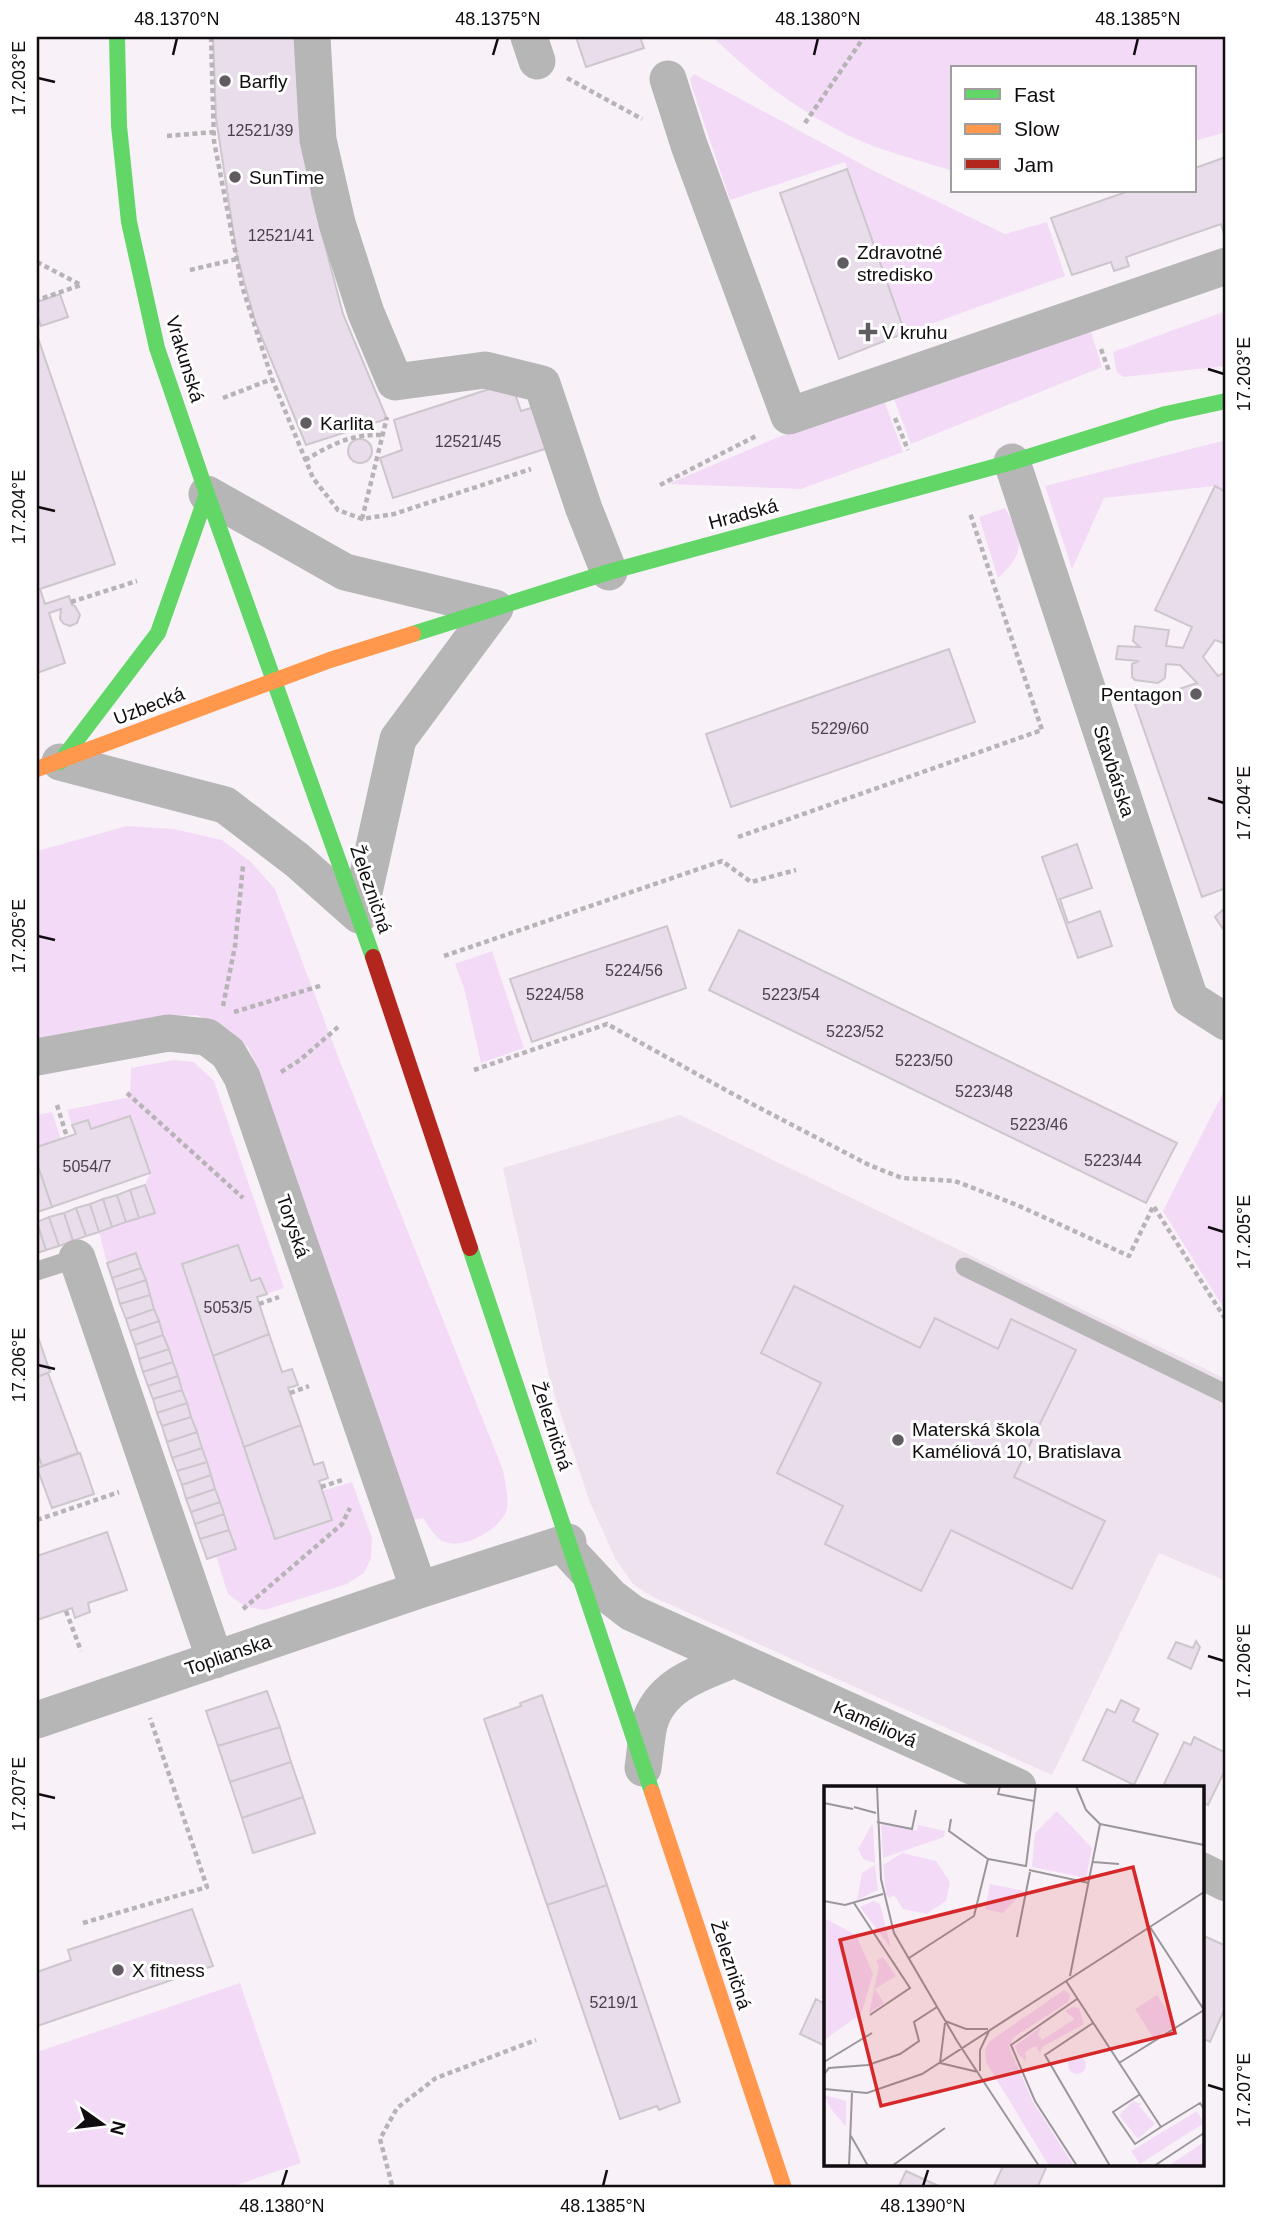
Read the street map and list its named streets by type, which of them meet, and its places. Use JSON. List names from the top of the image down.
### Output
{
  "streets": {
    "street": [
      "Vrakunská",
      "Hradská",
      "Uzbecká",
      "Stavbárska",
      "Železničná",
      "Toryská",
      "Toplianska",
      "Kaméliová"
    ]
  },
  "crossings": [
    ["Vrakunská", "Hradská"],
    ["Vrakunská", "Uzbecká"],
    ["Vrakunská", "Železničná"],
    ["Hradská", "Uzbecká"],
    ["Hradská", "Stavbárska"],
    ["Hradská", "Železničná"],
    ["Uzbecká", "Železničná"],
    ["Železničná", "Toplianska"],
    ["Železničná", "Kaméliová"],
    ["Toryská", "Toplianska"],
    ["Toplianska", "Kaméliová"]
  ],
  "places": {
    "other": [
      "Barfly",
      "SunTime",
      "Zdravotné stredisko",
      "Karlita",
      "Pentagon",
      "Materská škola Kaméliová 10, Bratislava",
      "X fitness"
    ],
    "health": ["V kruhu"]
  },
  "house_numbers": [
    "12521/39",
    "12521/41",
    "12521/45",
    "5229/60",
    "5224/56",
    "5224/58",
    "5223/54",
    "5223/52",
    "5223/50",
    "5223/48",
    "5223/46",
    "5223/44",
    "5054/7",
    "5053/5",
    "5219/1"
  ],
  "legend": ["Fast", "Slow", "Jam"],
  "north": "right",
  "coordinates": [
    "48.1370°N",
    "48.1375°N",
    "48.1380°N",
    "48.1385°N",
    "17.203°E",
    "17.204°E",
    "17.205°E",
    "17.206°E",
    "17.207°E",
    "48.1390°N"
  ]
}
